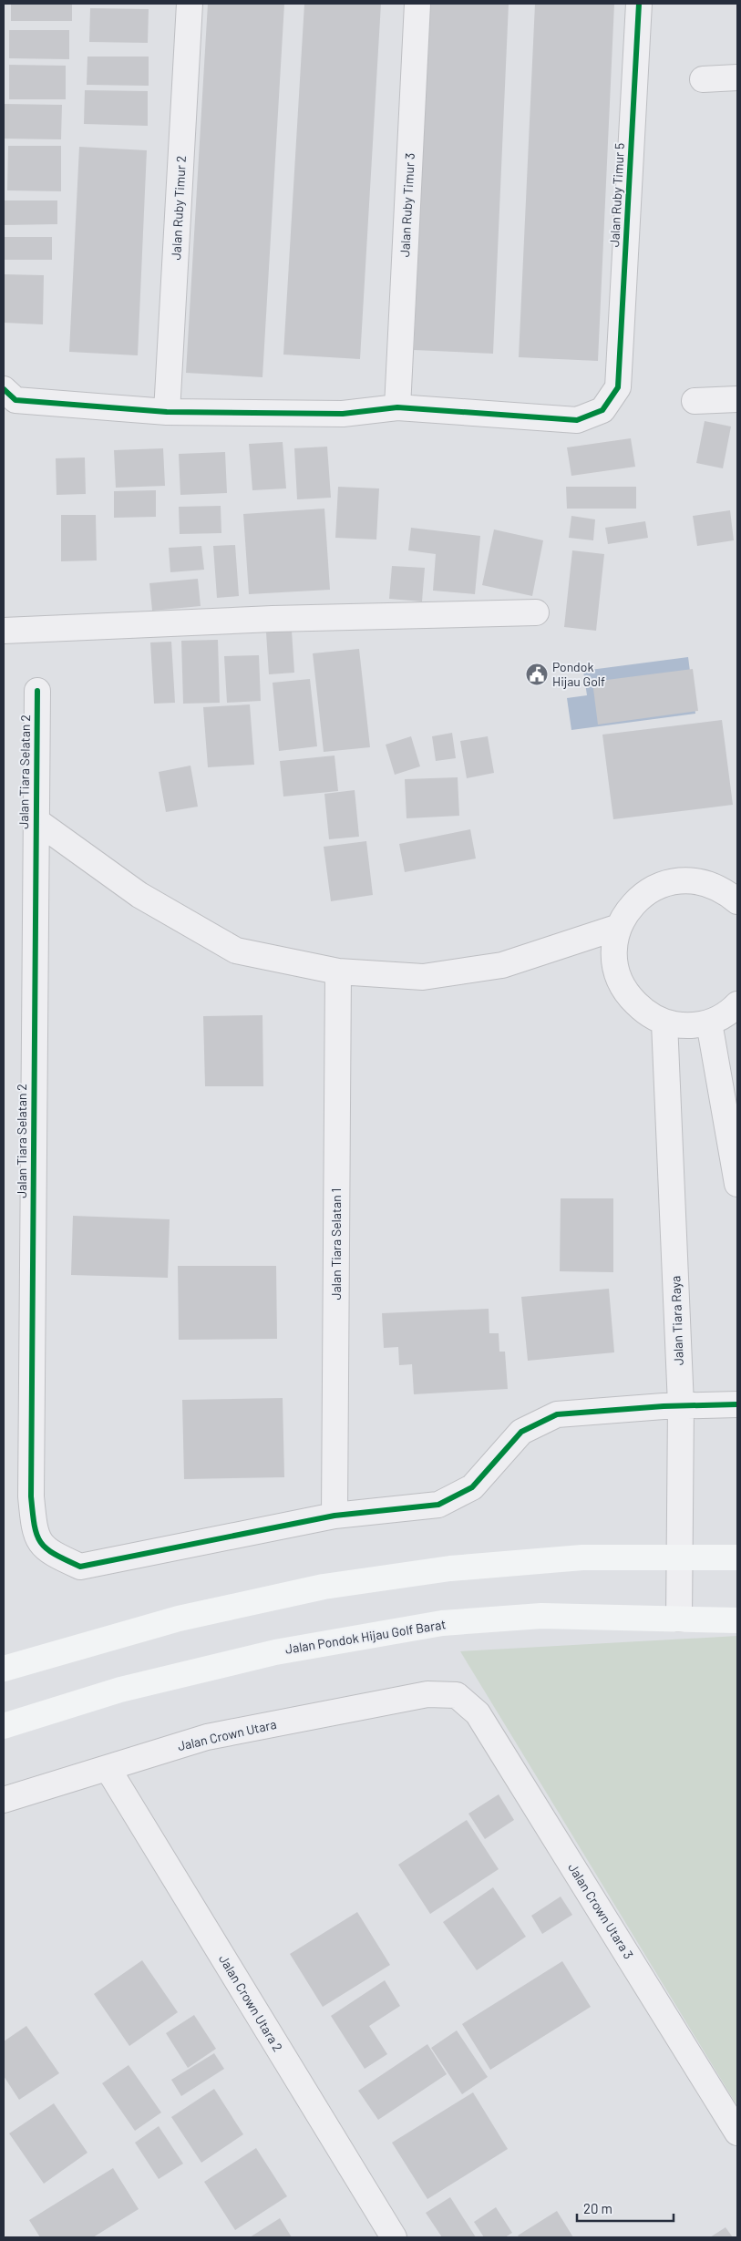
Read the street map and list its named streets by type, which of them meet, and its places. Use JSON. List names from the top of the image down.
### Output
{
  "streets": {
    "street": [
      "Jalan Ruby Timur 5",
      "Jalan Ruby Timur 3",
      "Jalan Ruby Timur 2",
      "Jalan Tiara Selatan 2",
      "Jalan Tiara Selatan 1",
      "Jalan Tiara Raya",
      "Jalan Pondok Hijau Golf Barat",
      "Jalan Crown Utara",
      "Jalan Crown Utara 3",
      "Jalan Crown Utara 2"
    ]
  },
  "crossings": [
    ["Jalan Ruby Timur 5", "Jalan Ruby Timur 3"],
    ["Jalan Tiara Selatan 2", "Jalan Tiara Selatan 1"],
    ["Jalan Tiara Raya", "Jalan Pondok Hijau Golf Barat"],
    ["Jalan Crown Utara", "Jalan Crown Utara 3"],
    ["Jalan Crown Utara", "Jalan Crown Utara 2"]
  ],
  "places": {
    "public building": ["Pondok Hijau Golf"]
  },
  "scale_bar": "20 m"
}
